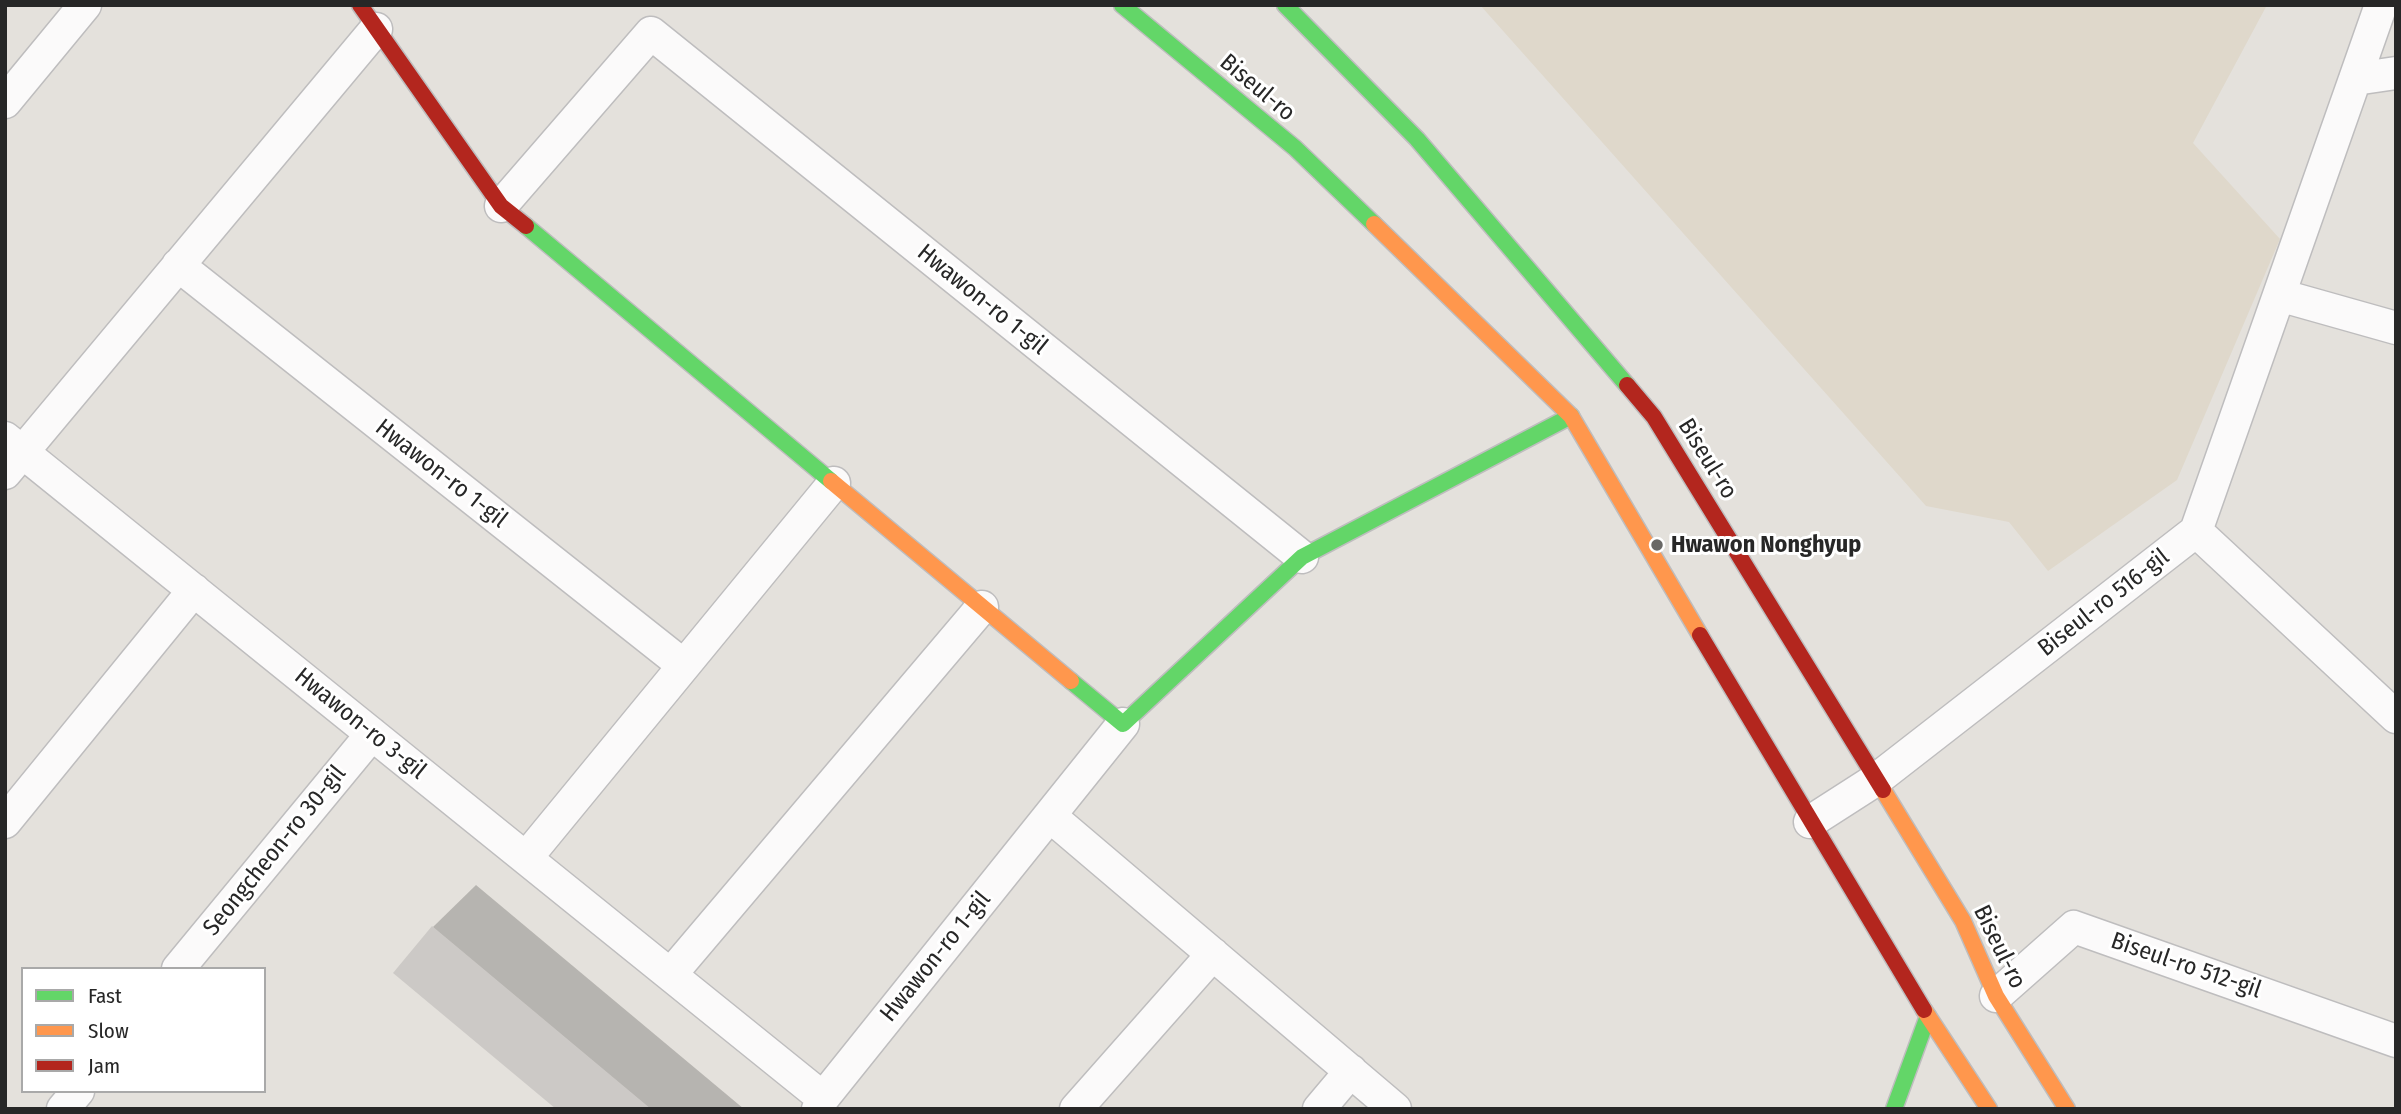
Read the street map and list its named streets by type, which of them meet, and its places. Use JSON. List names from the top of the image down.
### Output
{
  "streets": {
    "main road": ["Biseul-ro", "Hwawon-ro 1-gil"],
    "street": [
      "Biseul-ro 516-gil",
      "Hwawon-ro 3-gil",
      "Seongcheon-ro 30-gil",
      "Biseul-ro 512-gil"
    ]
  },
  "crossings": [
    ["Biseul-ro", "Biseul-ro 516-gil"],
    ["Biseul-ro", "Biseul-ro 512-gil"],
    ["Hwawon-ro 1-gil", "Hwawon-ro 3-gil"],
    ["Hwawon-ro 3-gil", "Seongcheon-ro 30-gil"]
  ],
  "places": ["Hwawon Nonghyup"],
  "legend": ["Fast", "Slow", "Jam"]
}
